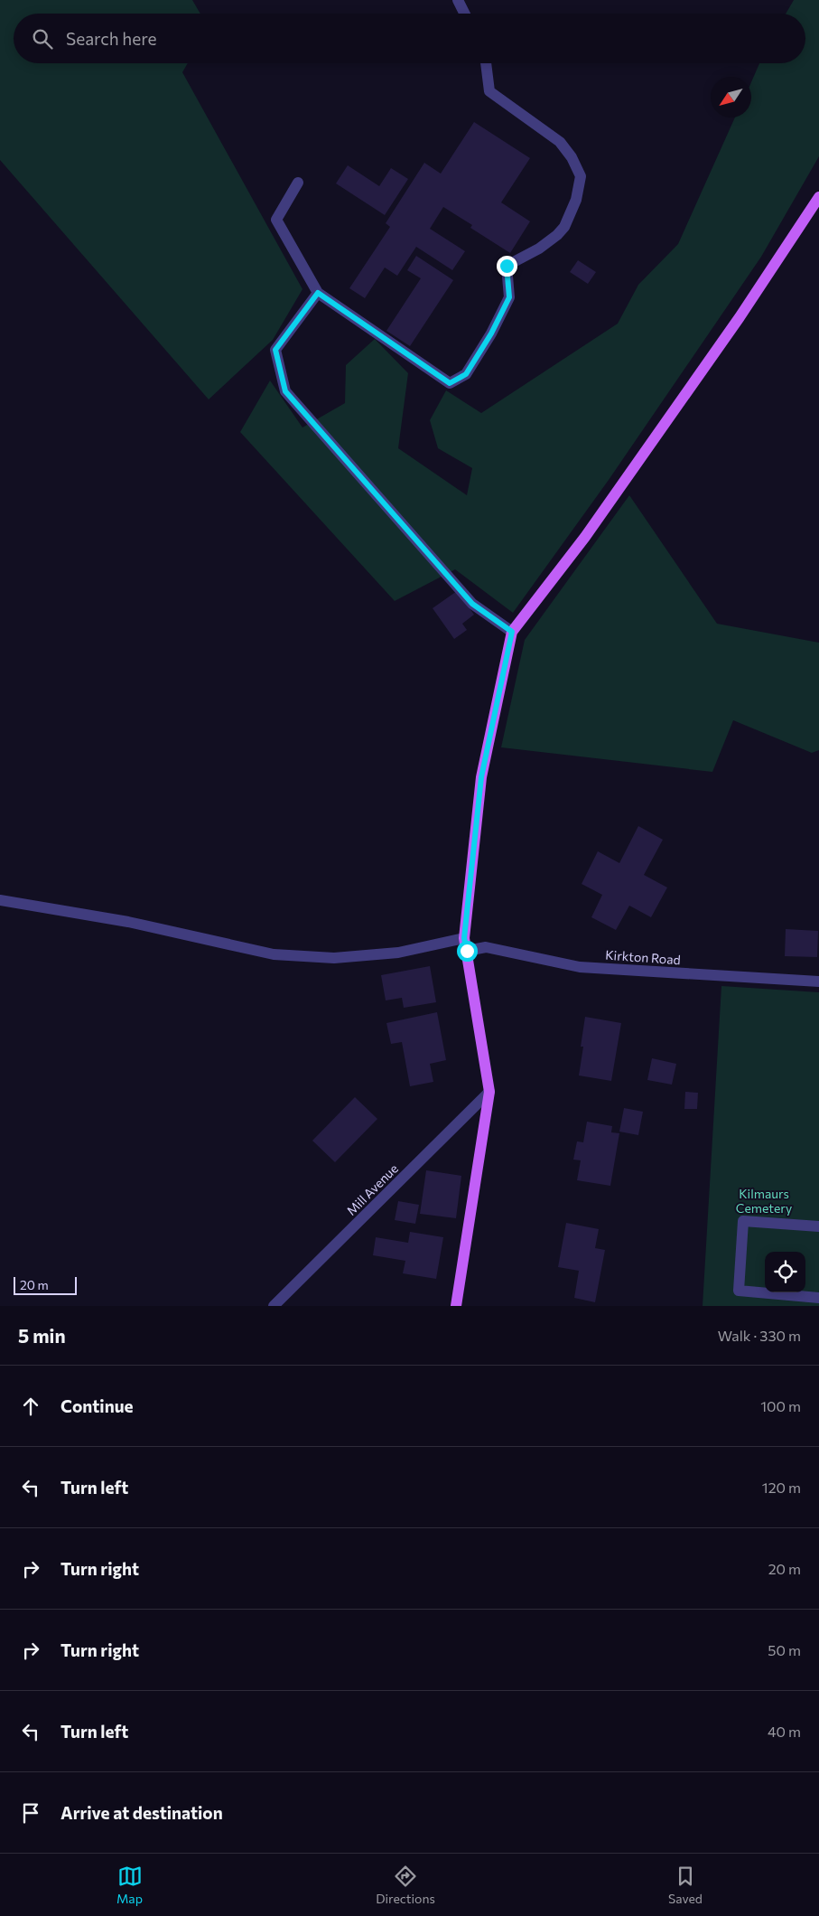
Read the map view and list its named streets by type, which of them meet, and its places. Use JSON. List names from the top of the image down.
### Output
{
  "streets": {
    "street": ["Kirkton Road", "Mill Avenue"]
  },
  "parks": ["Kilmaurs Cemetery"],
  "scale_bar": "20 m",
  "north": "bottom left",
  "page": {
    "search": "Search here",
    "scale": "20 m",
    "heading": ["5 min", "Walk · 330 m"],
    "list": [
      ["Continue", "100 m"],
      ["Turn left", "120 m"],
      ["Turn right", "20 m"],
      ["Turn right", "50 m"],
      ["Turn left", "40 m"],
      "Arrive at destination"
    ],
    "nav": ["Map", "Directions", "Saved"]
  }
}
